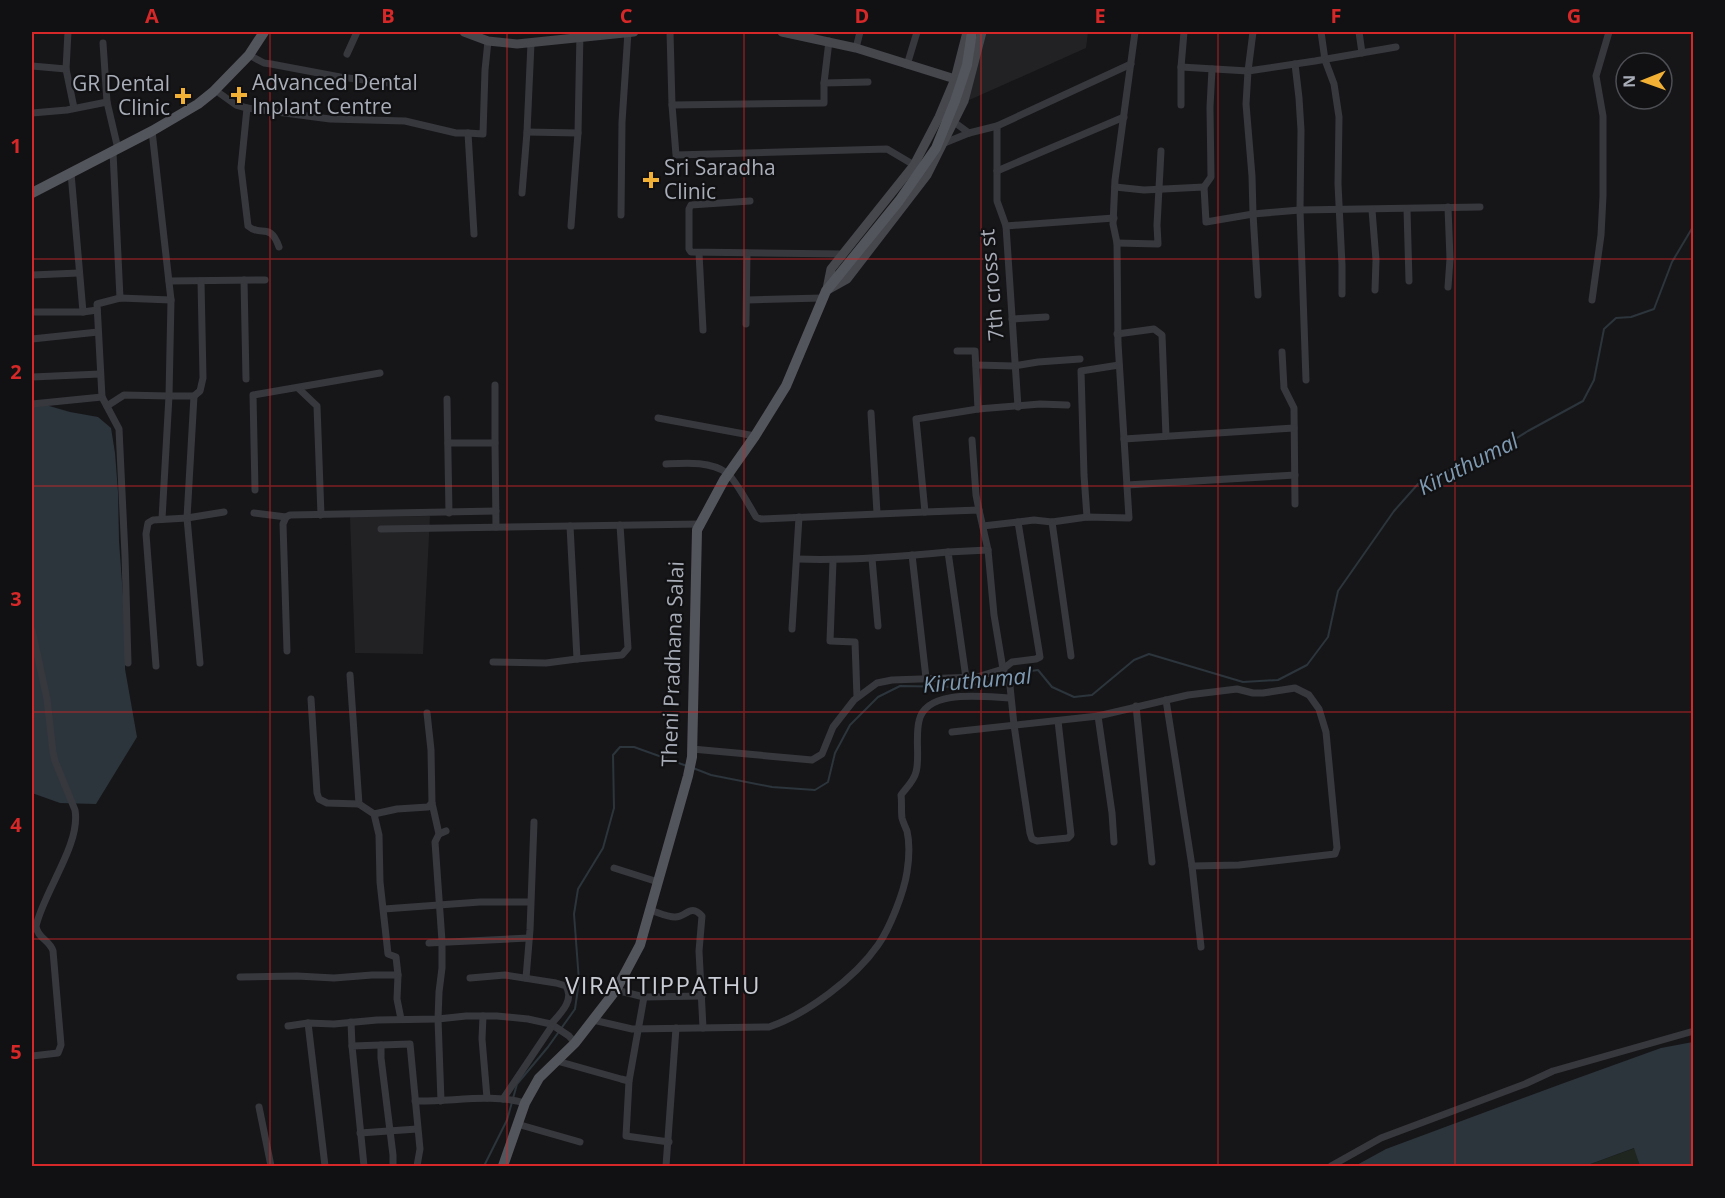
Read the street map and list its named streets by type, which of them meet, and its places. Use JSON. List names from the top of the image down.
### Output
{
  "streets": {
    "main road": ["Theni Pradhana Salai"],
    "street": ["7th cross st"]
  },
  "districts": ["VIRATTIPPATHU"],
  "water": ["Kiruthumal"],
  "places": {
    "health": ["Advanced Dental Inplant Centre", "GR Dental Clinic", "Sri Saradha Clinic"]
  },
  "north": "left",
  "grid": {
    "columns": [
      "A",
      "B",
      "C",
      "D",
      "E",
      "F",
      "G"
    ],
    "rows": [
      "1",
      "2",
      "3",
      "4",
      "5"
    ]
  }
}
